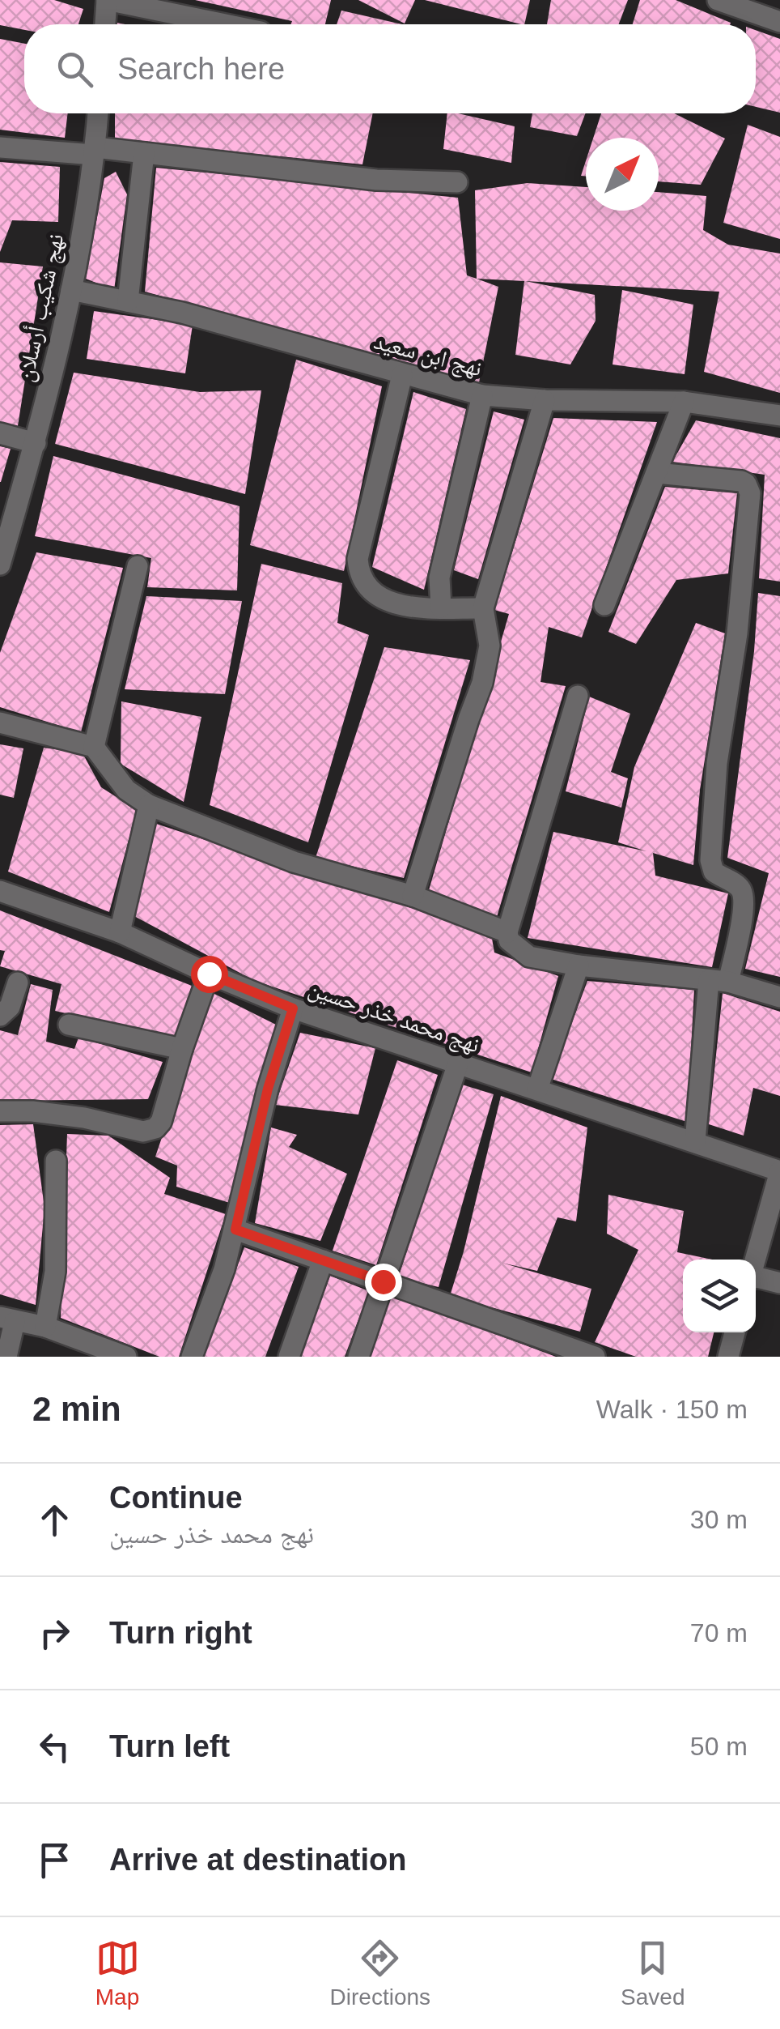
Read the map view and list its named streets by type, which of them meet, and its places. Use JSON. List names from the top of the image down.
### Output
{
  "streets": {
    "street": ["نهج شكيب أرسلان", "نهج ابن سعيد", "نهج محمد خذر حسين"]
  },
  "crossings": [
    ["نهج شكيب أرسلان", "نهج ابن سعيد"]
  ],
  "north": "top right",
  "page": {
    "search": "Search here",
    "heading": ["2 min", "Walk · 150 m"],
    "list": [
      ["Continue", "نهج محمد خذر حسين", "30 m"],
      ["Turn right", "70 m"],
      ["Turn left", "50 m"],
      "Arrive at destination"
    ],
    "nav": ["Map", "Directions", "Saved"]
  }
}
